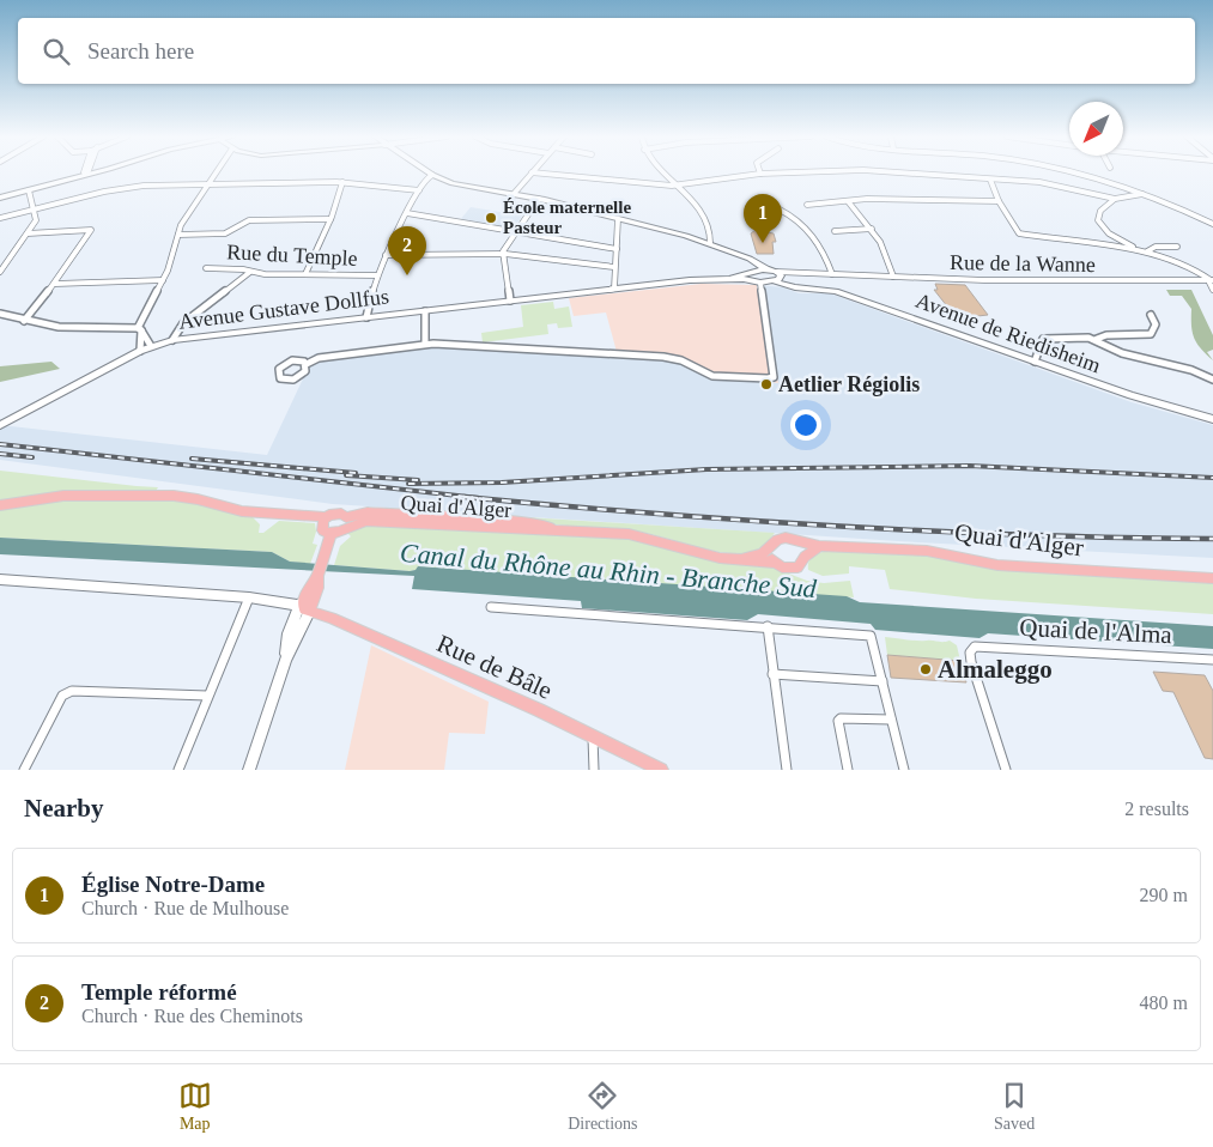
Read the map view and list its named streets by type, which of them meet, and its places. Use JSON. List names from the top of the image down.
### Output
{
  "streets": {
    "main road": ["Quai d'Alger", "Rue de Bâle"],
    "street": [
      "Rue du Temple",
      "Rue de la Wanne",
      "Avenue Gustave Dollfus",
      "Avenue de Riedisheim",
      "Quai de l'Alma"
    ]
  },
  "crossings": [
    ["Rue de la Wanne", "Avenue de Riedisheim"]
  ],
  "water": ["Canal du Rhône au Rhin - Branche Sud"],
  "places": ["École maternelle Pasteur", "Aetlier Régiolis", "Almaleggo"],
  "north": "bottom left",
  "page": {
    "search": "Search here",
    "pins": ["1", "2"],
    "heading": ["Nearby", "2 results"],
    "list": [
      {
        "mark": "1",
        "name": "Église Notre-Dame",
        "note": "Church · Rue de Mulhouse",
        "value": "290 m"
      },
      {
        "mark": "2",
        "name": "Temple réformé",
        "note": "Church · Rue des Cheminots",
        "value": "480 m"
      }
    ],
    "nav": ["Map", "Directions", "Saved"]
  }
}
